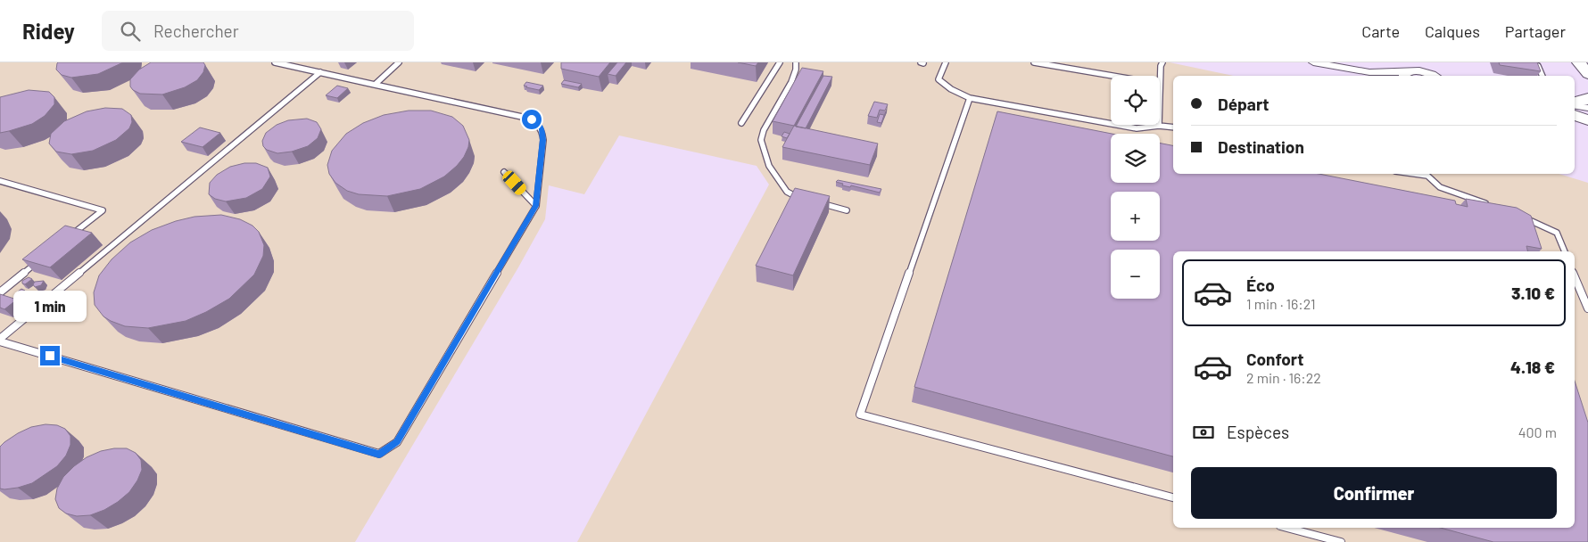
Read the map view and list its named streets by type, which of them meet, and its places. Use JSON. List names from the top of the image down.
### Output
{
  "page": {
    "header": "Ridey",
    "search": "Rechercher",
    "nav": ["Carte", "Calques", "Partager"],
    "map_buttons": ["+", "−"],
    "banner": ["Départ", "Destination"],
    "list": [
      {
        "name": "Éco",
        "note": "1 min · 16:21",
        "value": "3.10 €"
      },
      {
        "name": "Confort",
        "note": "2 min · 16:22",
        "value": "4.18 €"
      }
    ],
    "bubble": "1 min",
    "pay": ["Espèces", "400 m"],
    "buttons": "Confirmer"
  }
}
